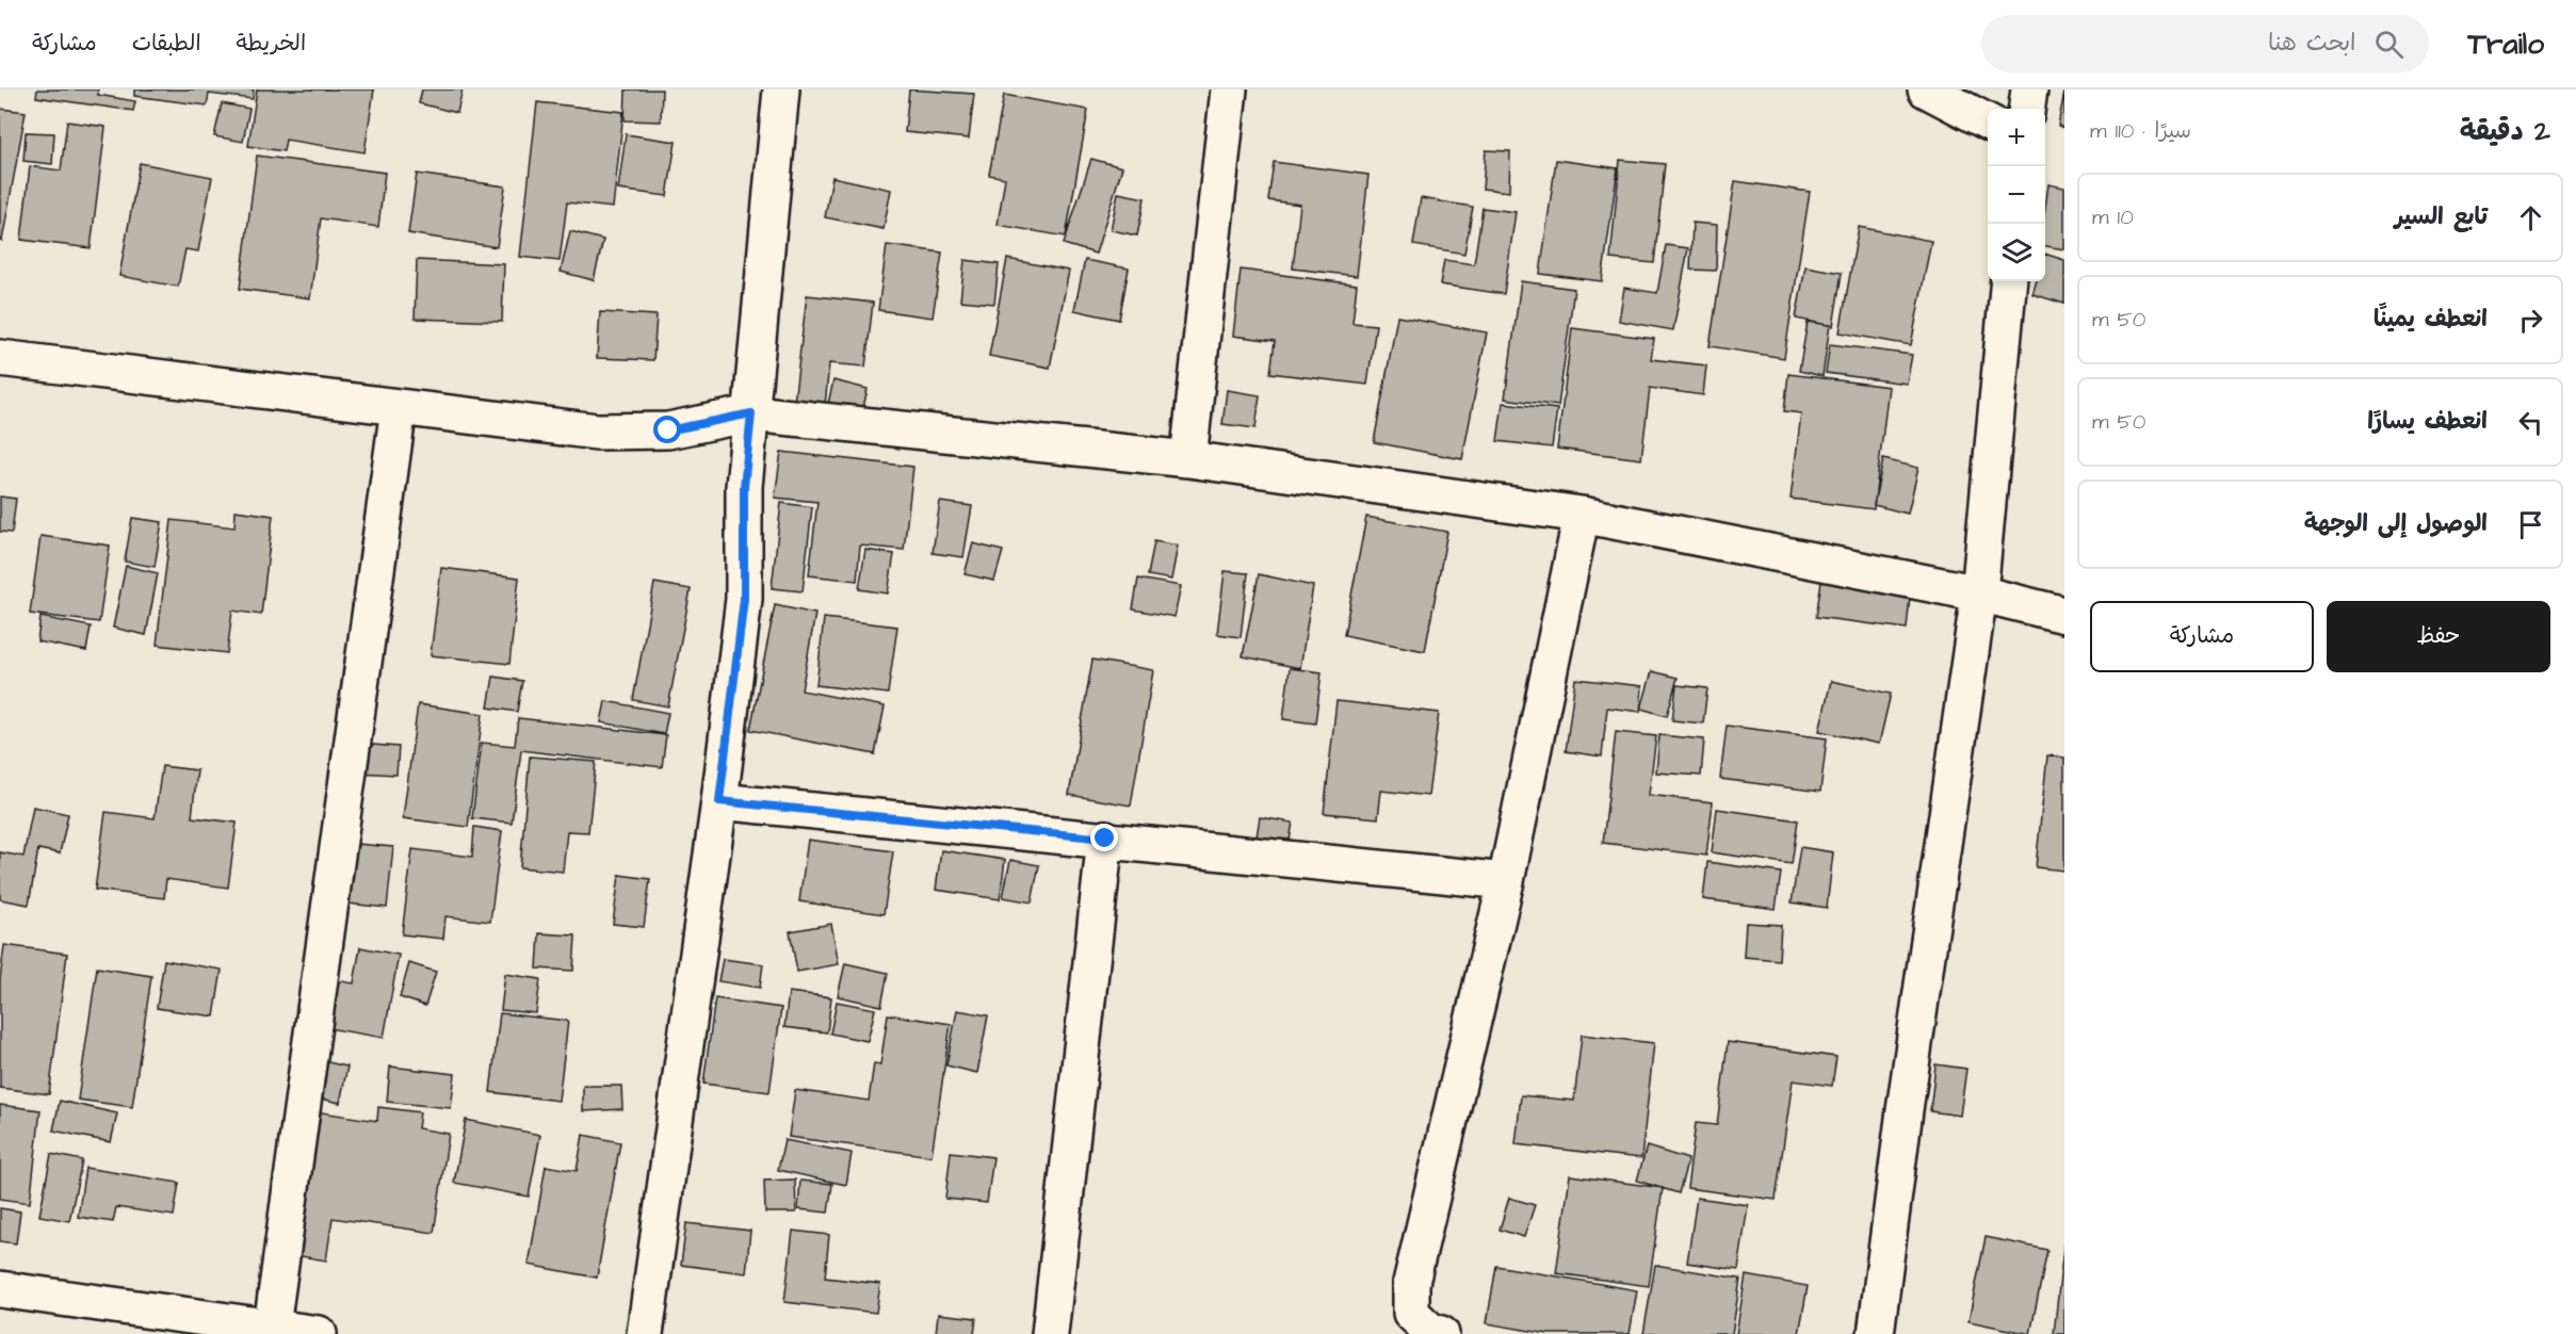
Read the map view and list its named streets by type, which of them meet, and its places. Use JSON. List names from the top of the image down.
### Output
{
  "page": {
    "header": "Trailo",
    "search": "ابحث هنا",
    "nav": ["الخريطة", "الطبقات", "مشاركة"],
    "heading": ["2 دقيقة", "سيرًا · 110 m"],
    "map_buttons": ["+", "−"],
    "list": [
      ["تابع السير", "10 m"],
      ["انعطف يمينًا", "50 m"],
      ["انعطف يسارًا", "50 m"],
      "الوصول إلى الوجهة"
    ],
    "buttons": ["حفظ", "مشاركة"]
  }
}
